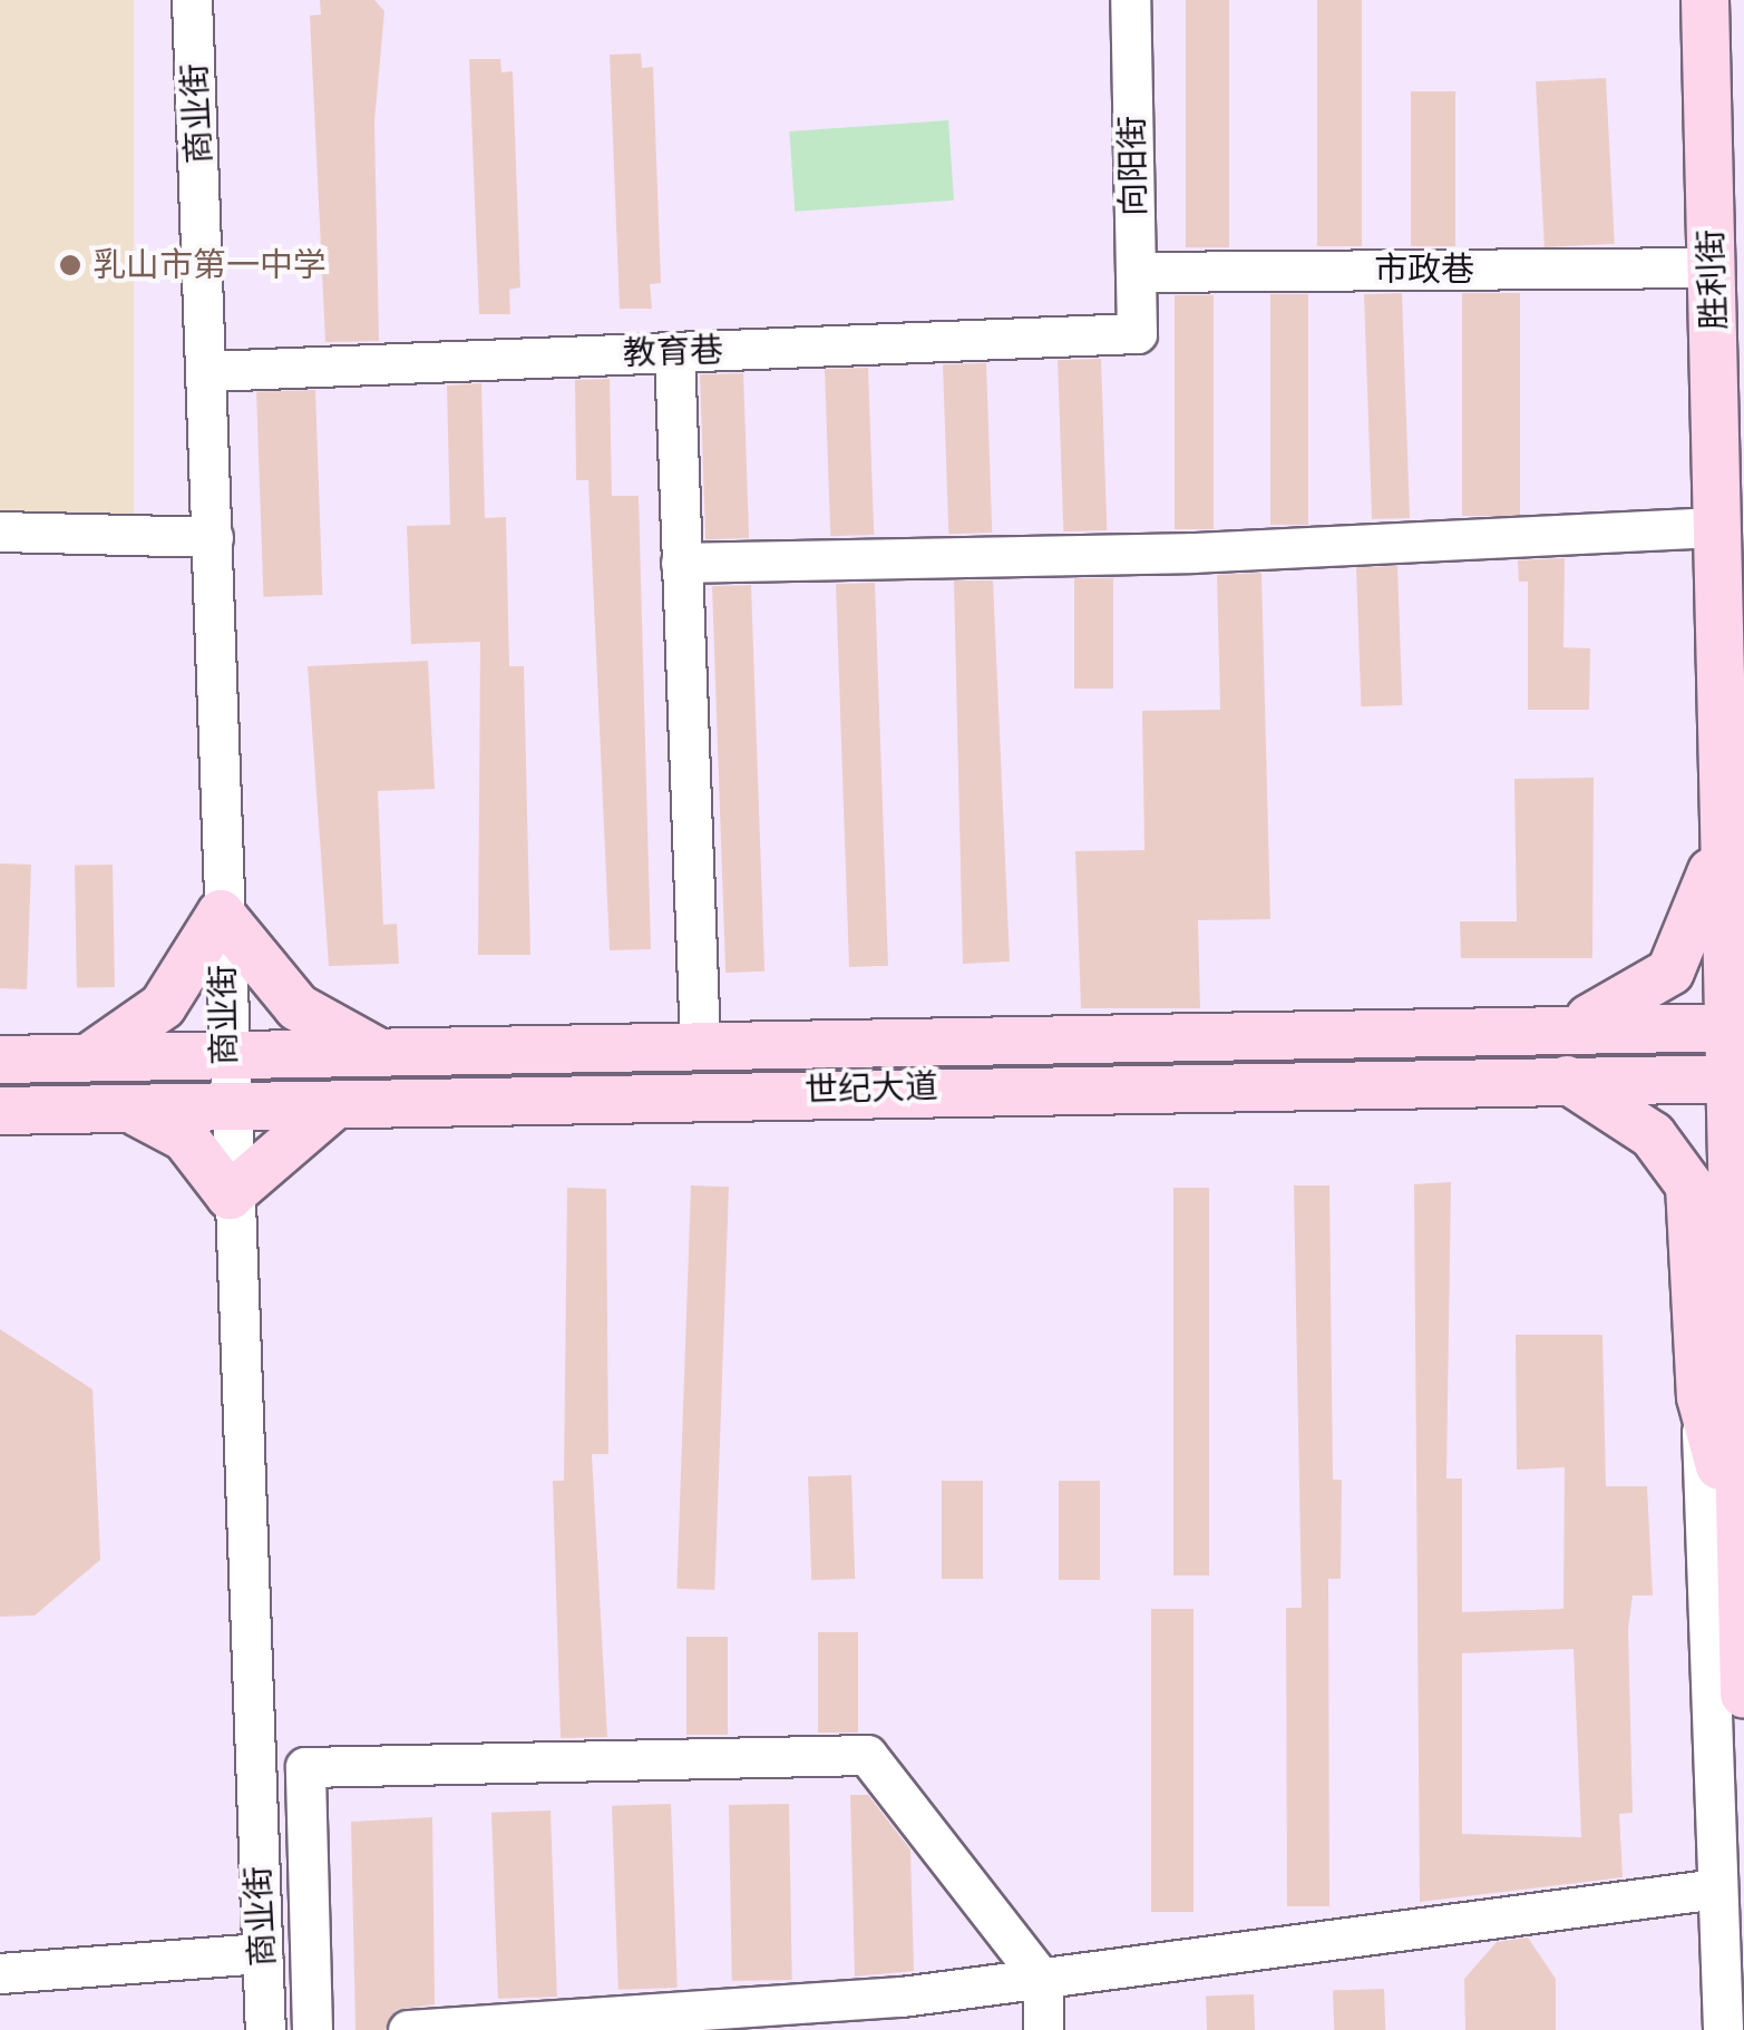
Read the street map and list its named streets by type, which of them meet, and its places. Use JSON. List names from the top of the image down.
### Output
{
  "streets": {
    "main road": ["胜利街", "世纪大道"],
    "street": [
      "商业街",
      "向阳街",
      "市政巷",
      "教育巷"
    ]
  },
  "crossings": [
    ["商业街", "教育巷"],
    ["商业街", "世纪大道"],
    ["向阳街", "市政巷"],
    ["向阳街", "教育巷"],
    ["市政巷", "胜利街"],
    ["胜利街", "世纪大道"]
  ],
  "places": ["乳山市第一中学"]
}
